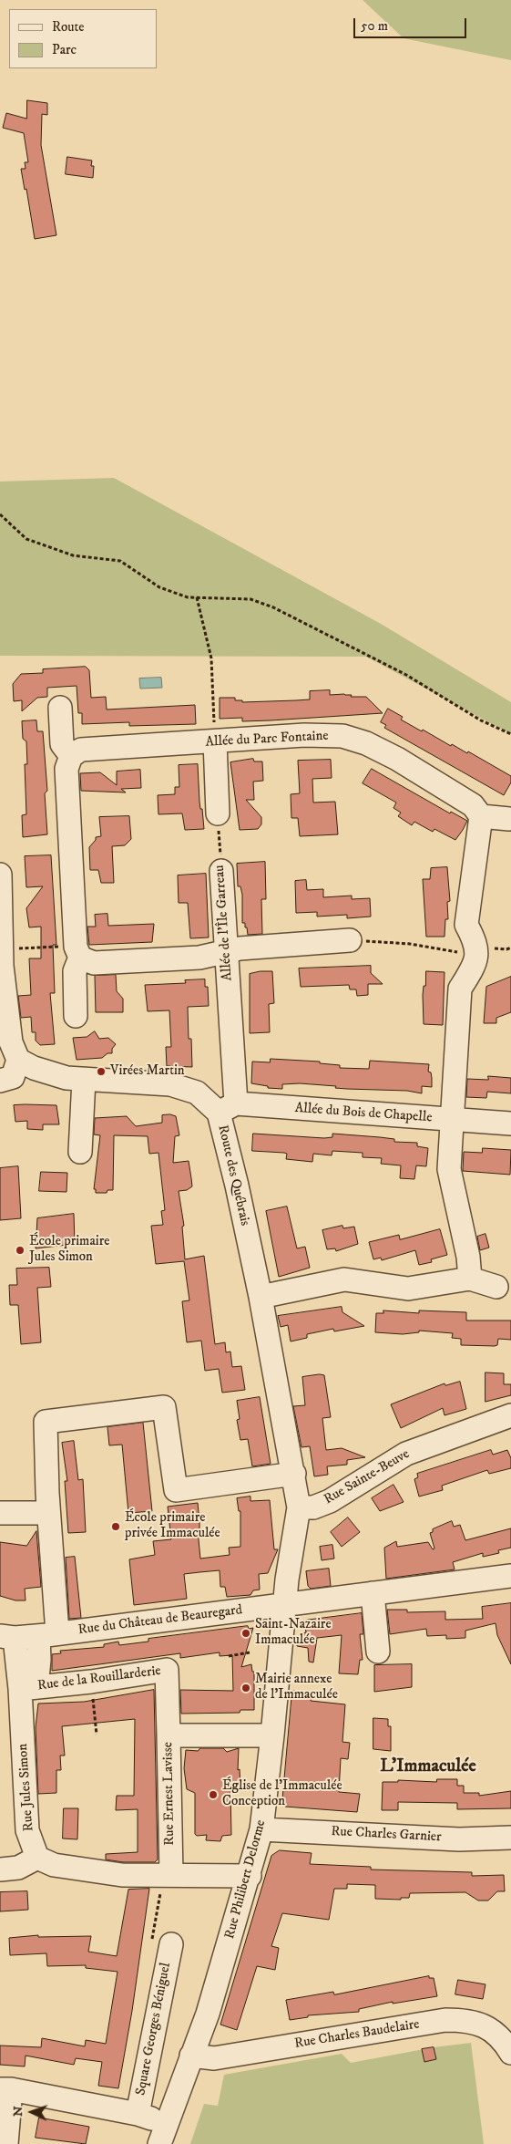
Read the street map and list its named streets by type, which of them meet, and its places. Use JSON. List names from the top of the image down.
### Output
{
  "streets": {
    "street": [
      "Allée du Parc Fontaine",
      "Allée de l'Île Garreau",
      "Allée du Bois de Chapelle",
      "Route des Québrais",
      "Rue Sainte-Beuve",
      "Rue du Château de Beauregard",
      "Rue de la Rouillarderie",
      "Rue Jules Simon",
      "Rue Ernest Lavisse",
      "Rue Charles Garnier",
      "Rue Philibert Delorme",
      "Square Georges Béniguel",
      "Rue Charles Baudelaire"
    ]
  },
  "crossings": [
    ["Allée de l'Île Garreau", "Allée du Bois de Chapelle"],
    ["Allée de l'Île Garreau", "Route des Québrais"],
    ["Allée du Bois de Chapelle", "Route des Québrais"],
    ["Route des Québrais", "Rue Sainte-Beuve"],
    ["Route des Québrais", "Rue du Château de Beauregard"],
    ["Route des Québrais", "Rue Philibert Delorme"],
    ["Rue du Château de Beauregard", "Rue Jules Simon"],
    ["Rue du Château de Beauregard", "Rue Philibert Delorme"],
    ["Rue de la Rouillarderie", "Rue Jules Simon"],
    ["Rue de la Rouillarderie", "Rue Ernest Lavisse"],
    ["Rue Ernest Lavisse", "Rue Philibert Delorme"],
    ["Rue Charles Garnier", "Rue Philibert Delorme"],
    ["Rue Philibert Delorme", "Rue Charles Baudelaire"]
  ],
  "districts": ["L'Immaculée"],
  "places": [
    "Virées Martin",
    "École primaire Jules Simon",
    "École primaire privée Immaculée",
    "Saint-Nazaire Immaculée",
    "Mairie annexe de l'Immaculée",
    "Église de l'Immaculée Conception"
  ],
  "legend": ["Route", "Parc"],
  "scale_bar": "50 m",
  "north": "left"
}
